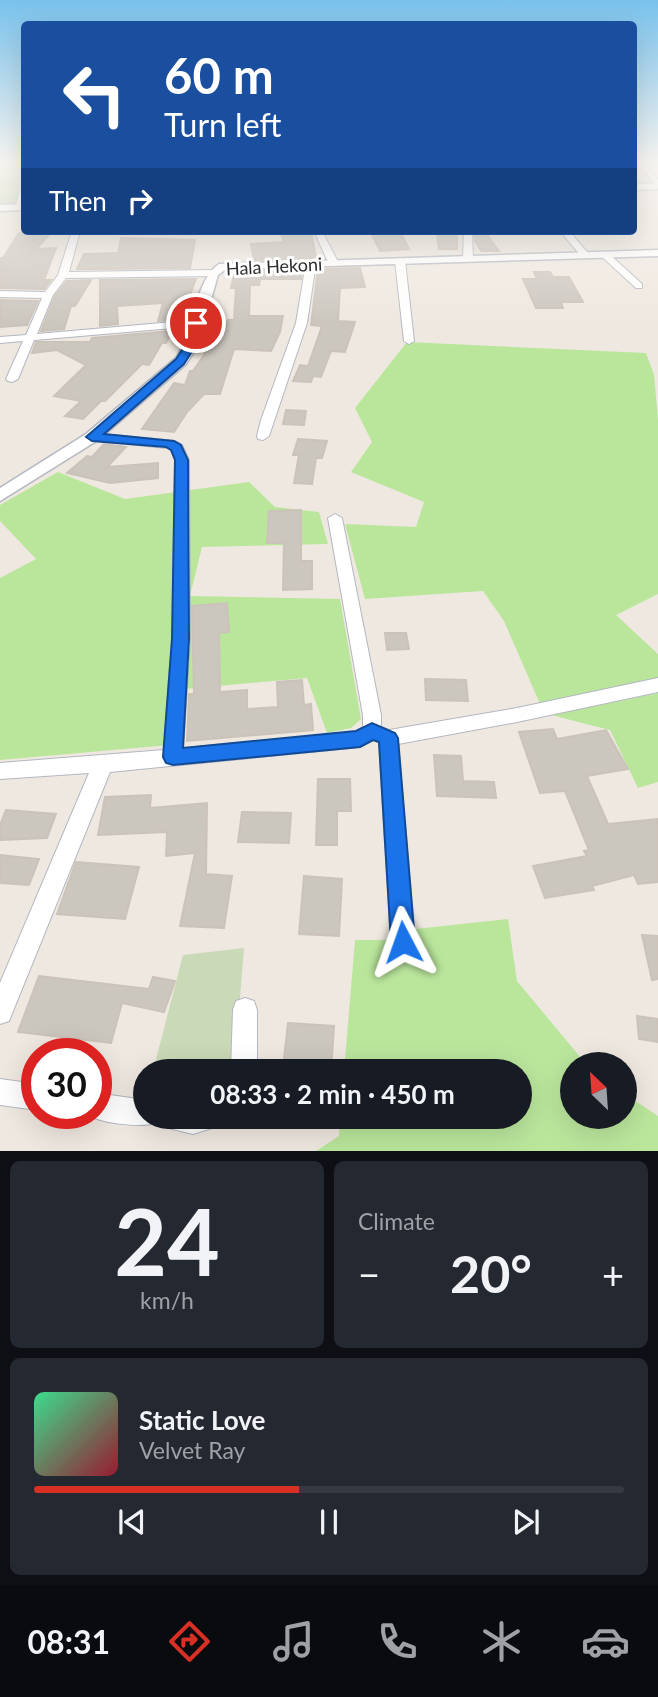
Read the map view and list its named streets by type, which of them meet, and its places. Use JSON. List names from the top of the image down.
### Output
{
  "streets": {
    "street": ["Hala Hekoni"]
  },
  "north": "top left",
  "page": {
    "turn": ["60 m", "Turn left"],
    "then": "Then",
    "limit": "30",
    "trip": "08:33 · 2 min · 450 m",
    "tile": [
      ["24", "km/h"],
      "Climate"
    ],
    "heat": ["−", "20°", "+"],
    "song": ["Static Love", "Velvet Ray"],
    "tabs": "08:31"
  }
}
